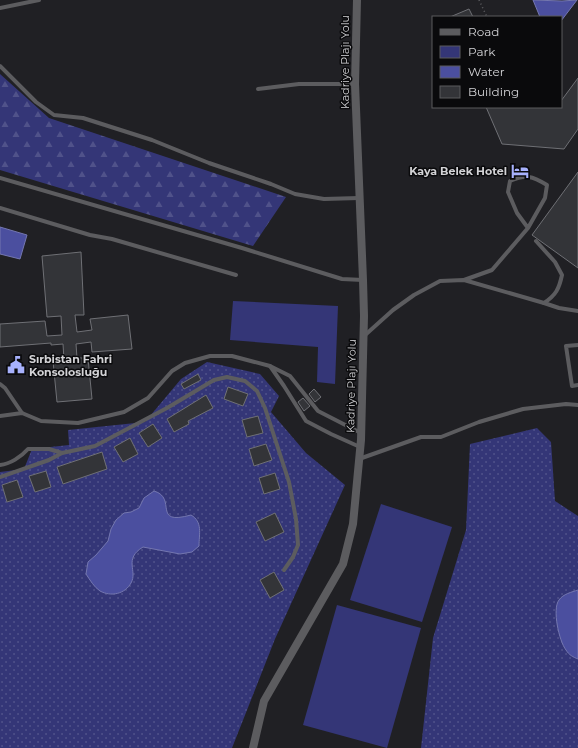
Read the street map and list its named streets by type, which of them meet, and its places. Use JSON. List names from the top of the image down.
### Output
{
  "streets": {
    "street": ["Kadriye Plajı Yolu"]
  },
  "places": {
    "hotel": ["Kaya Belek Hotel"],
    "public building": ["Sırbistan Fahri Konsolosluğu"]
  },
  "legend": [
    "Road",
    "Park",
    "Water",
    "Building"
  ]
}
